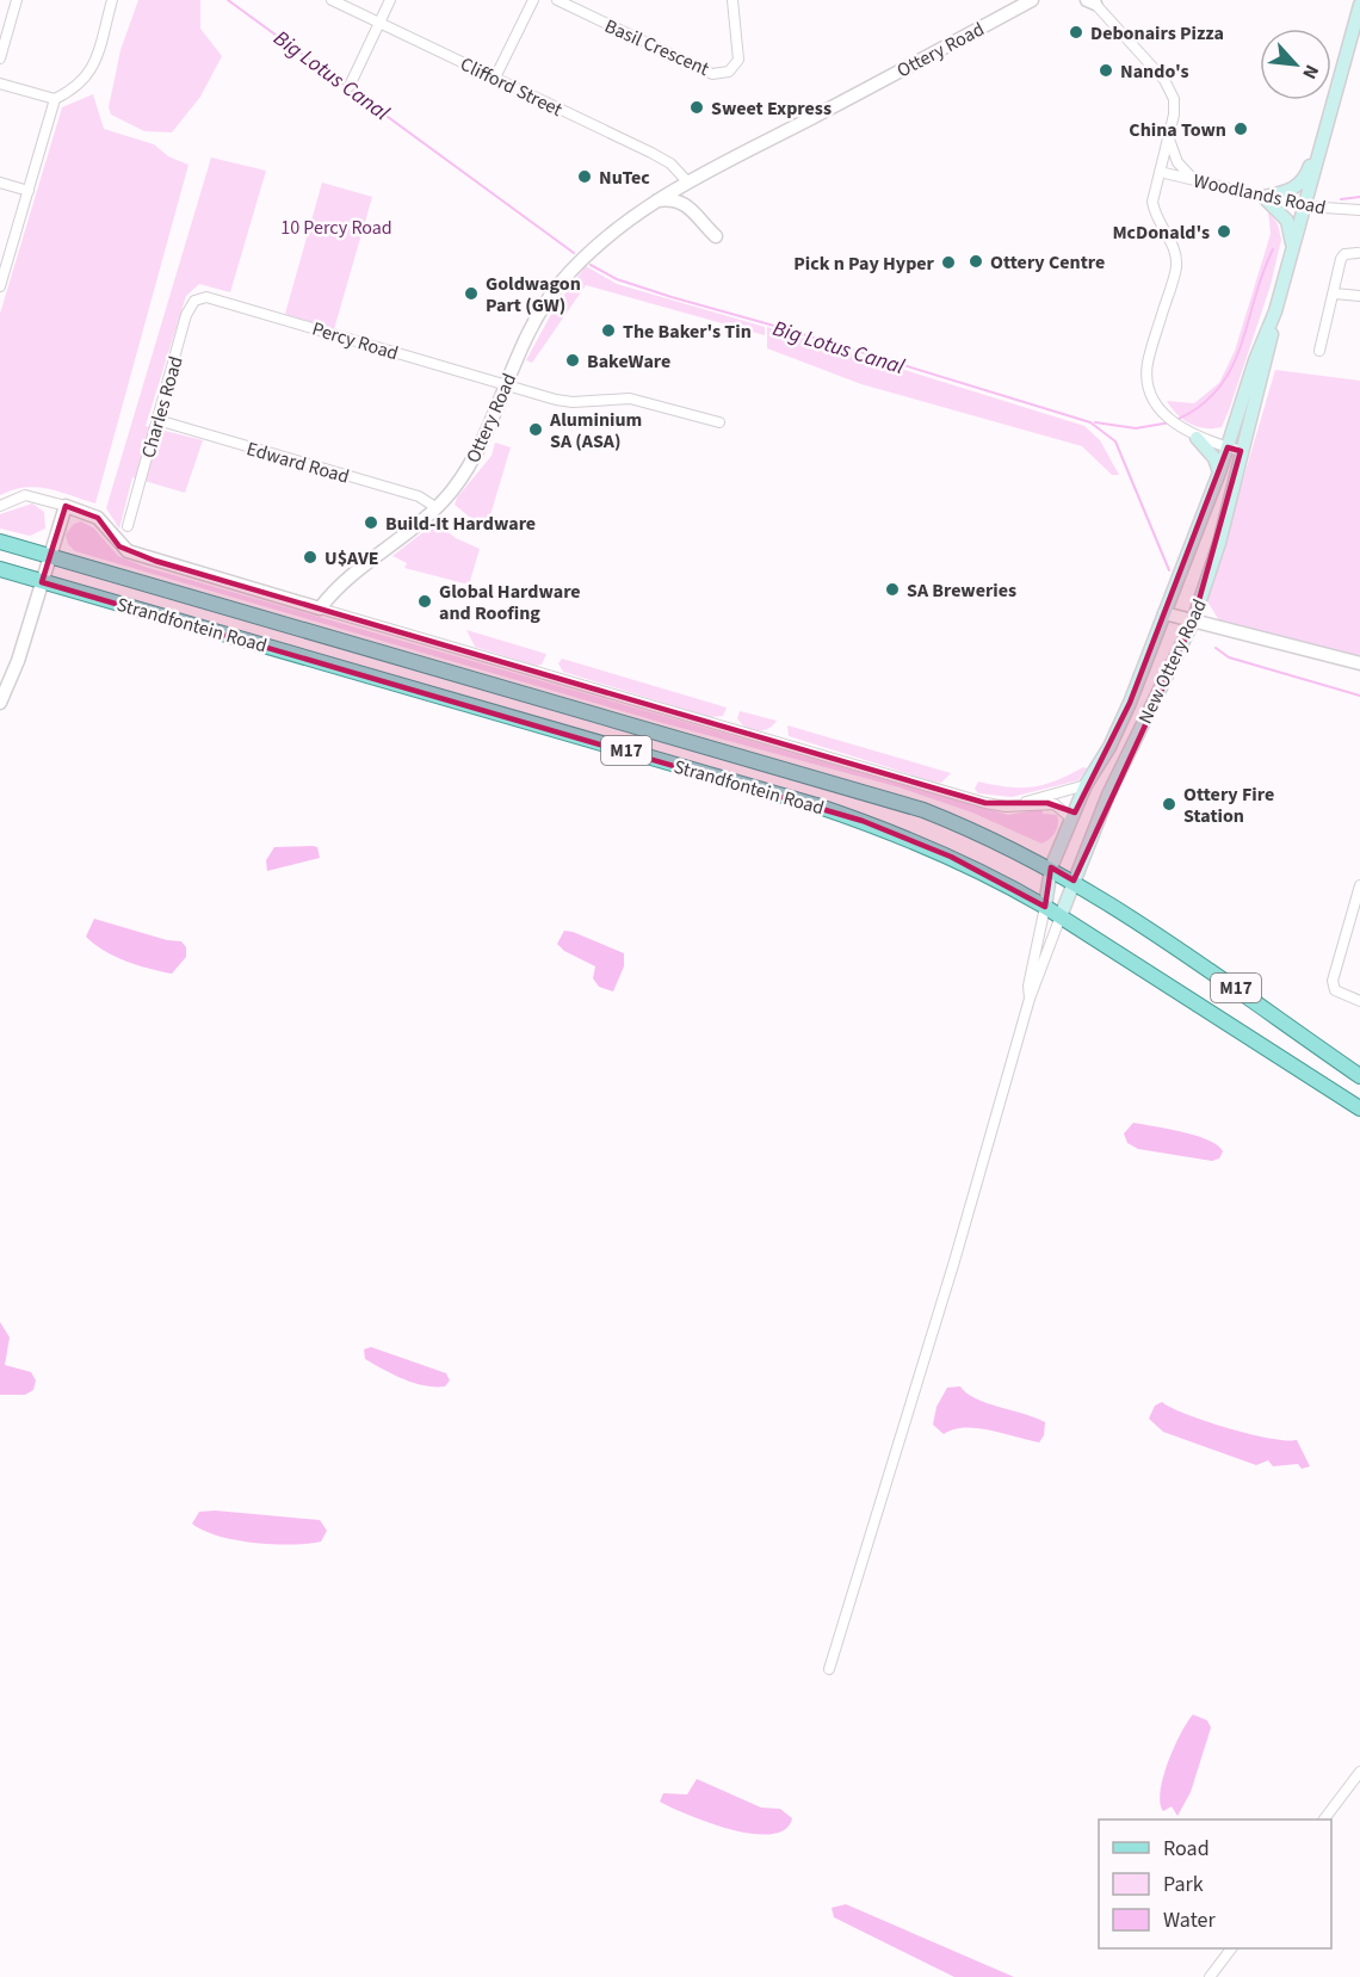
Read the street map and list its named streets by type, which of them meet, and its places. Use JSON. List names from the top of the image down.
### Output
{
  "streets": {
    "main road": ["Strandfontein Road", "New Ottery Road", "M17"],
    "street": [
      "Basil Crescent",
      "Ottery Road",
      "Clifford Street",
      "Woodlands Road",
      "Percy Road",
      "Charles Road",
      "Edward Road"
    ]
  },
  "crossings": [
    ["Ottery Road", "Clifford Street"],
    ["Ottery Road", "Percy Road"],
    ["Ottery Road", "Edward Road"],
    ["Woodlands Road", "New Ottery Road"],
    ["Percy Road", "Charles Road"],
    ["Charles Road", "Edward Road"],
    ["Strandfontein Road", "New Ottery Road"]
  ],
  "water": ["Big Lotus Canal"],
  "parks": ["10 Percy Road"],
  "places": [
    "Debonairs Pizza",
    "Nando's",
    "Sweet Express",
    "China Town",
    "NuTec",
    "McDonald's",
    "Ottery Centre",
    "Pick n Pay Hyper",
    "Goldwagon Part (GW)",
    "The Baker's Tin",
    "BakeWare",
    "Aluminium SA (ASA)",
    "Build-It Hardware",
    "U$AVE",
    "SA Breweries",
    "Global Hardware and Roofing",
    "Ottery Fire Station"
  ],
  "legend": ["Road", "Park", "Water"],
  "north": "bottom right"
}
